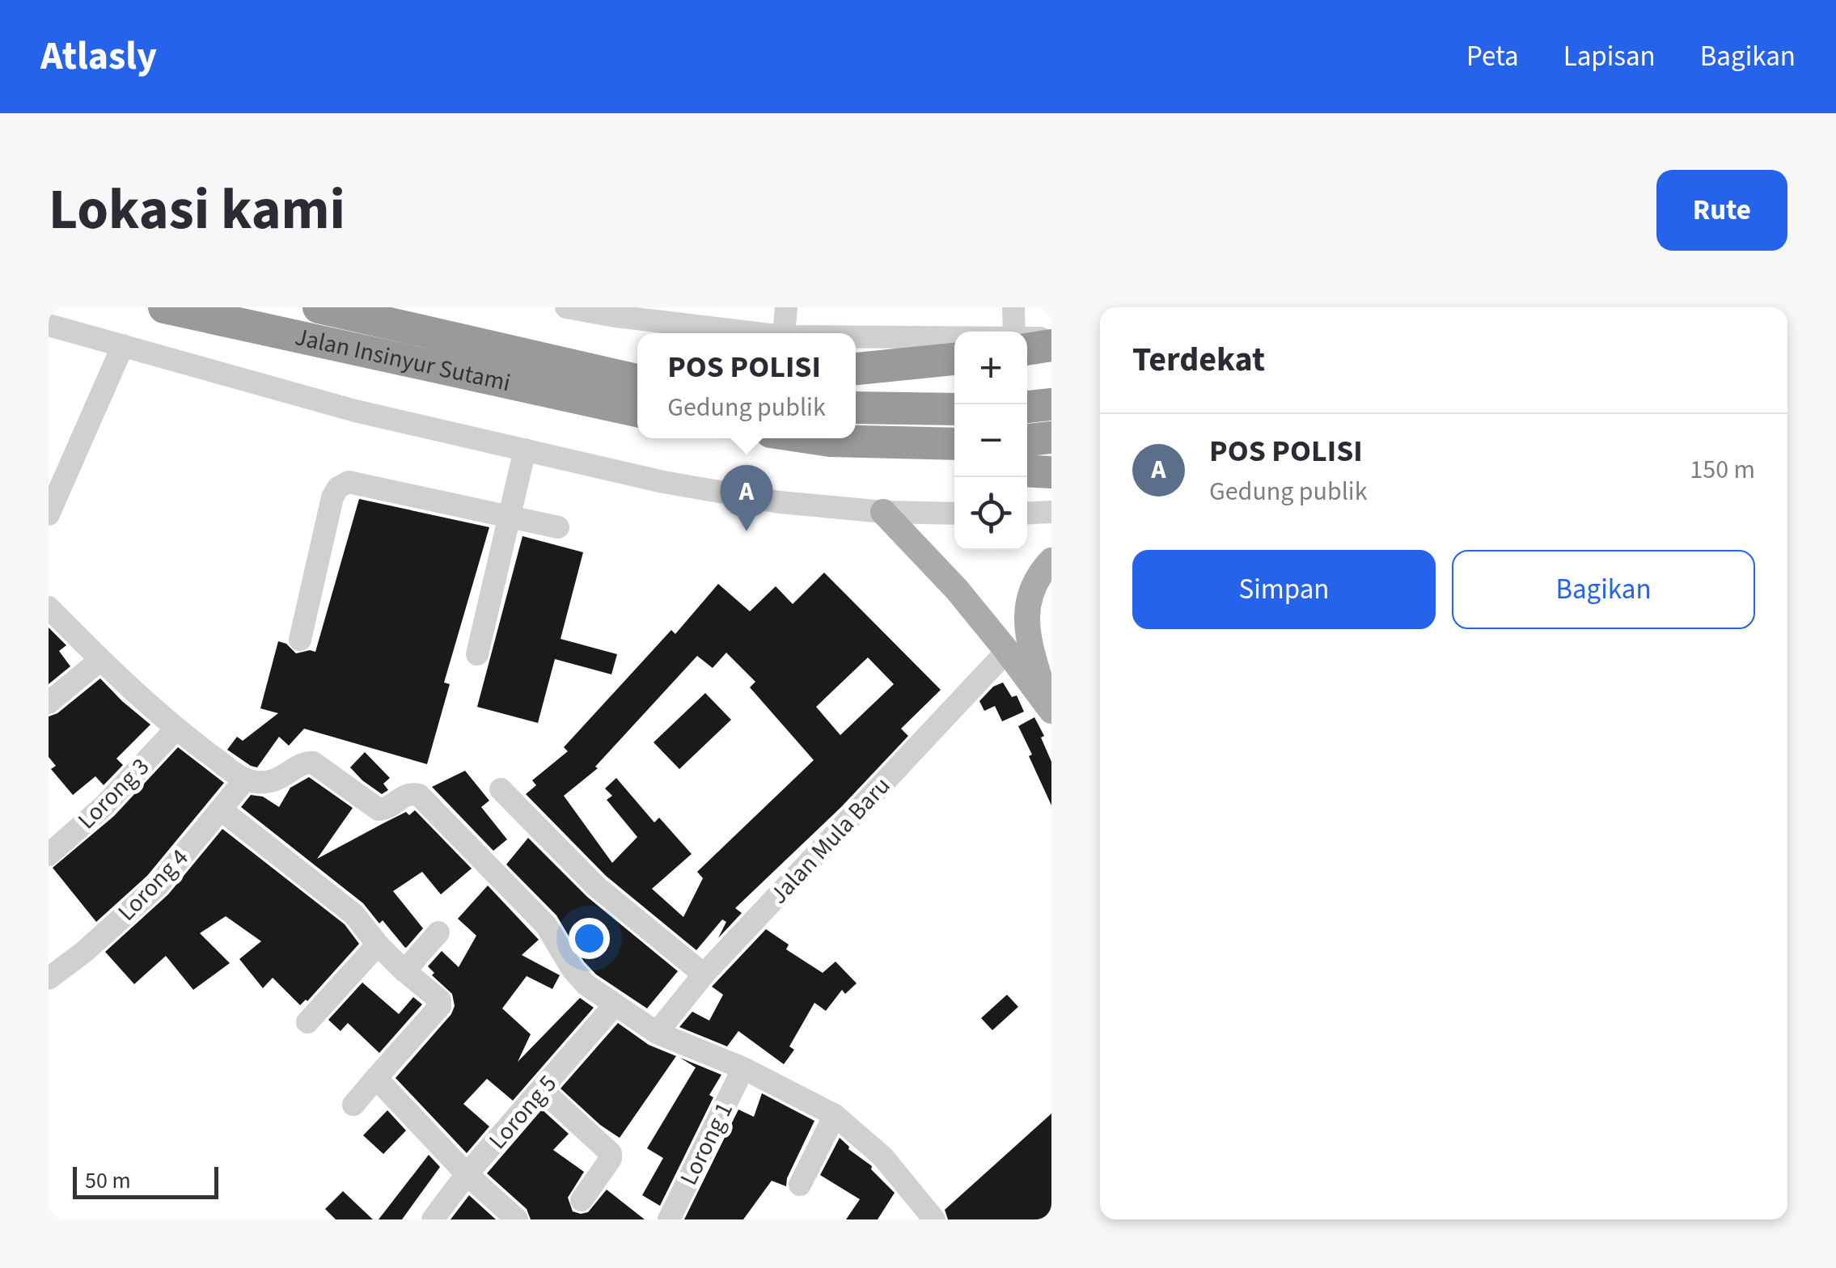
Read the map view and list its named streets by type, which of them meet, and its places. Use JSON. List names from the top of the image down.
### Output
{
  "streets": {
    "highway": ["Jalan Insinyur Sutami"],
    "street": [
      "Lorong 3",
      "Jalan Mula Baru",
      "Lorong 4",
      "Lorong 5",
      "Lorong 1"
    ]
  },
  "scale_bar": "50 m",
  "page": {
    "header": "Atlasly",
    "nav": ["Peta", "Lapisan", "Bagikan"],
    "title": "Lokasi kami",
    "buttons": [
      "Rute",
      ["Simpan", "Bagikan"]
    ],
    "heading": "Terdekat",
    "map_buttons": ["+", "−"],
    "popup": ["POS POLISI", "Gedung publik"],
    "list": [
      {
        "mark": "A",
        "name": "POS POLISI",
        "note": "Gedung publik",
        "value": "150 m"
      }
    ],
    "pins": "A",
    "scale": "50 m"
  }
}
